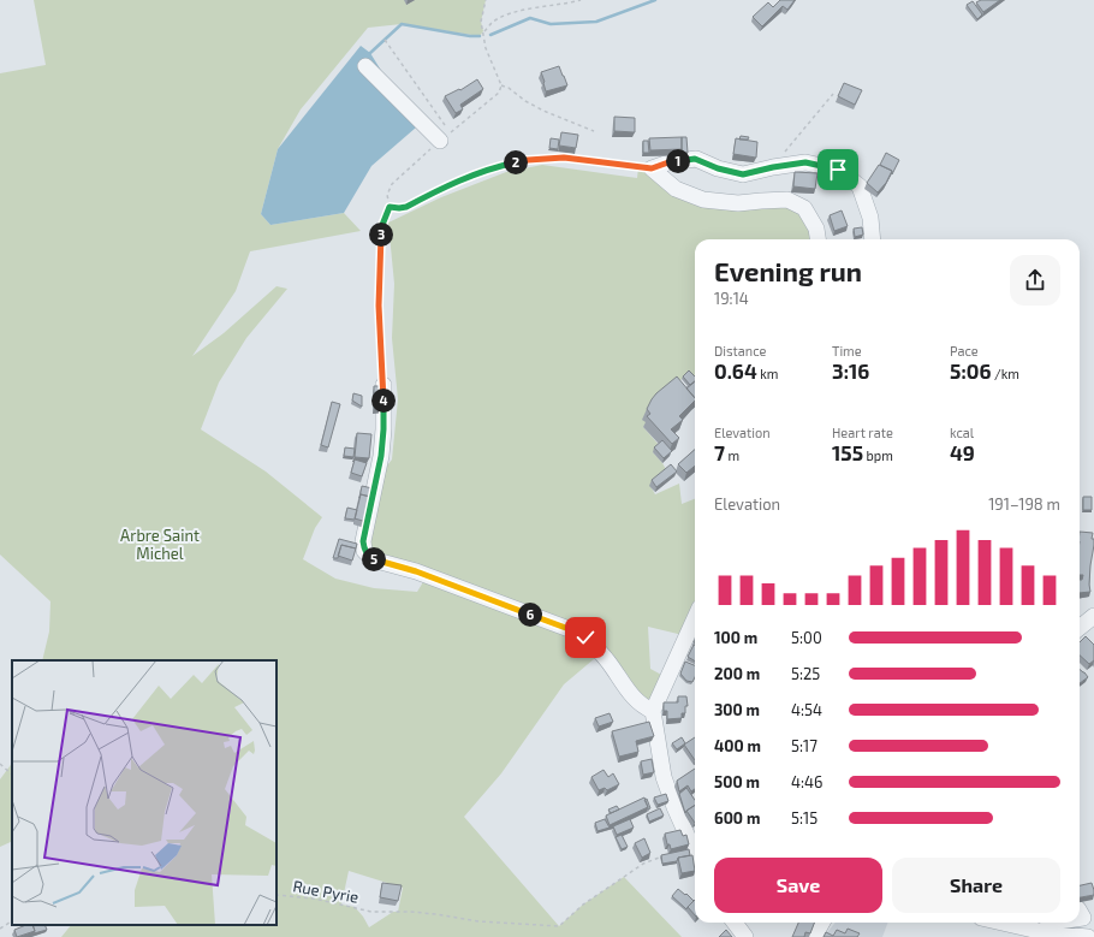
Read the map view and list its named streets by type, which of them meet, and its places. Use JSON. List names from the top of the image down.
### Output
{
  "streets": {
    "path": ["Rue Pyrie"]
  },
  "parks": ["Arbre Saint Michel"],
  "page": {
    "pins": [
      "1",
      "2",
      "3",
      "4",
      "5",
      "6"
    ],
    "heading": ["Evening run", "19:14"],
    "stats": [
      ["Distance", "0.64 km"],
      ["Time", "3:16"],
      ["Pace", "5:06 /km"],
      ["Elevation", "7 m"],
      ["Heart rate", "155 bpm"],
      ["kcal", "49"]
    ],
    "chart": ["Elevation", "191–198 m"],
    "list": [
      {
        "name": "100 m",
        "note": "5:00"
      },
      {
        "name": "200 m",
        "note": "5:25"
      },
      {
        "name": "300 m",
        "note": "4:54"
      },
      {
        "name": "400 m",
        "note": "5:17"
      },
      {
        "name": "500 m",
        "note": "4:46"
      },
      {
        "name": "600 m",
        "note": "5:15"
      }
    ],
    "buttons": ["Save", "Share"]
  }
}
